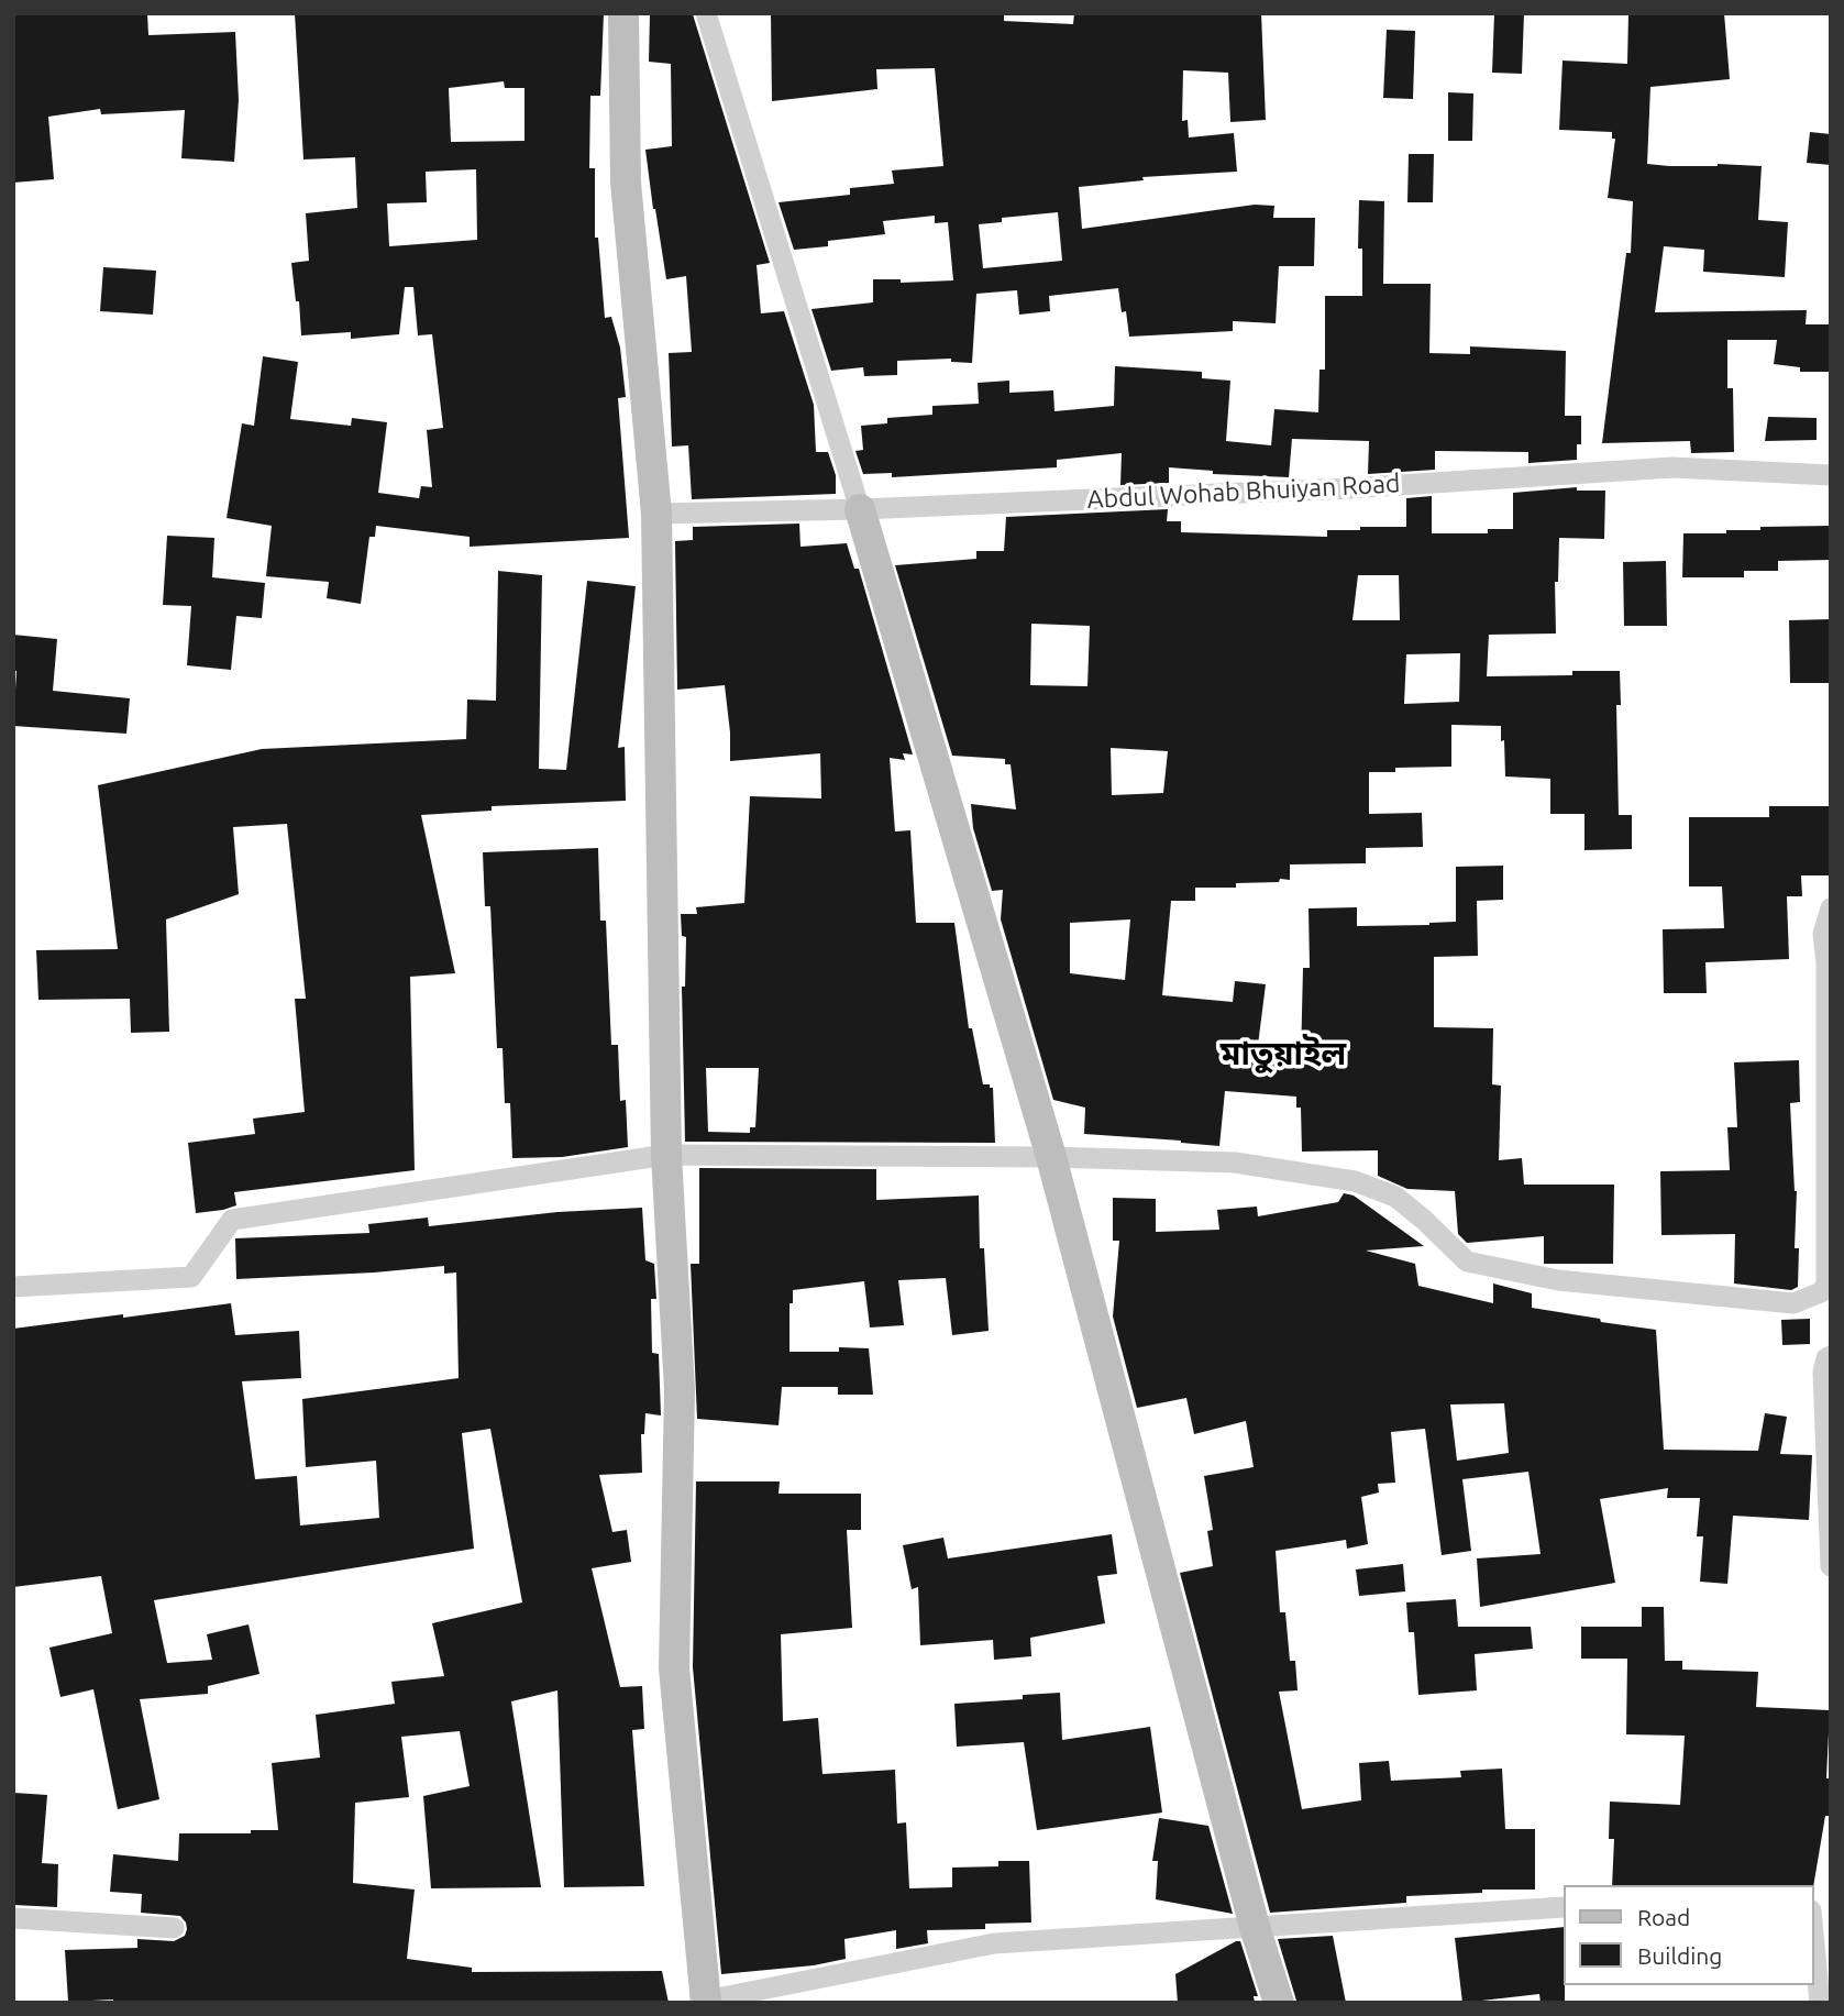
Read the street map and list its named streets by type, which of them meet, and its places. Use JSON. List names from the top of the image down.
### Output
{
  "streets": {
    "street": ["Abdul Wohab Bhuiyan Road"]
  },
  "districts": ["মাতুয়াইল"],
  "legend": ["Road", "Building"]
}
